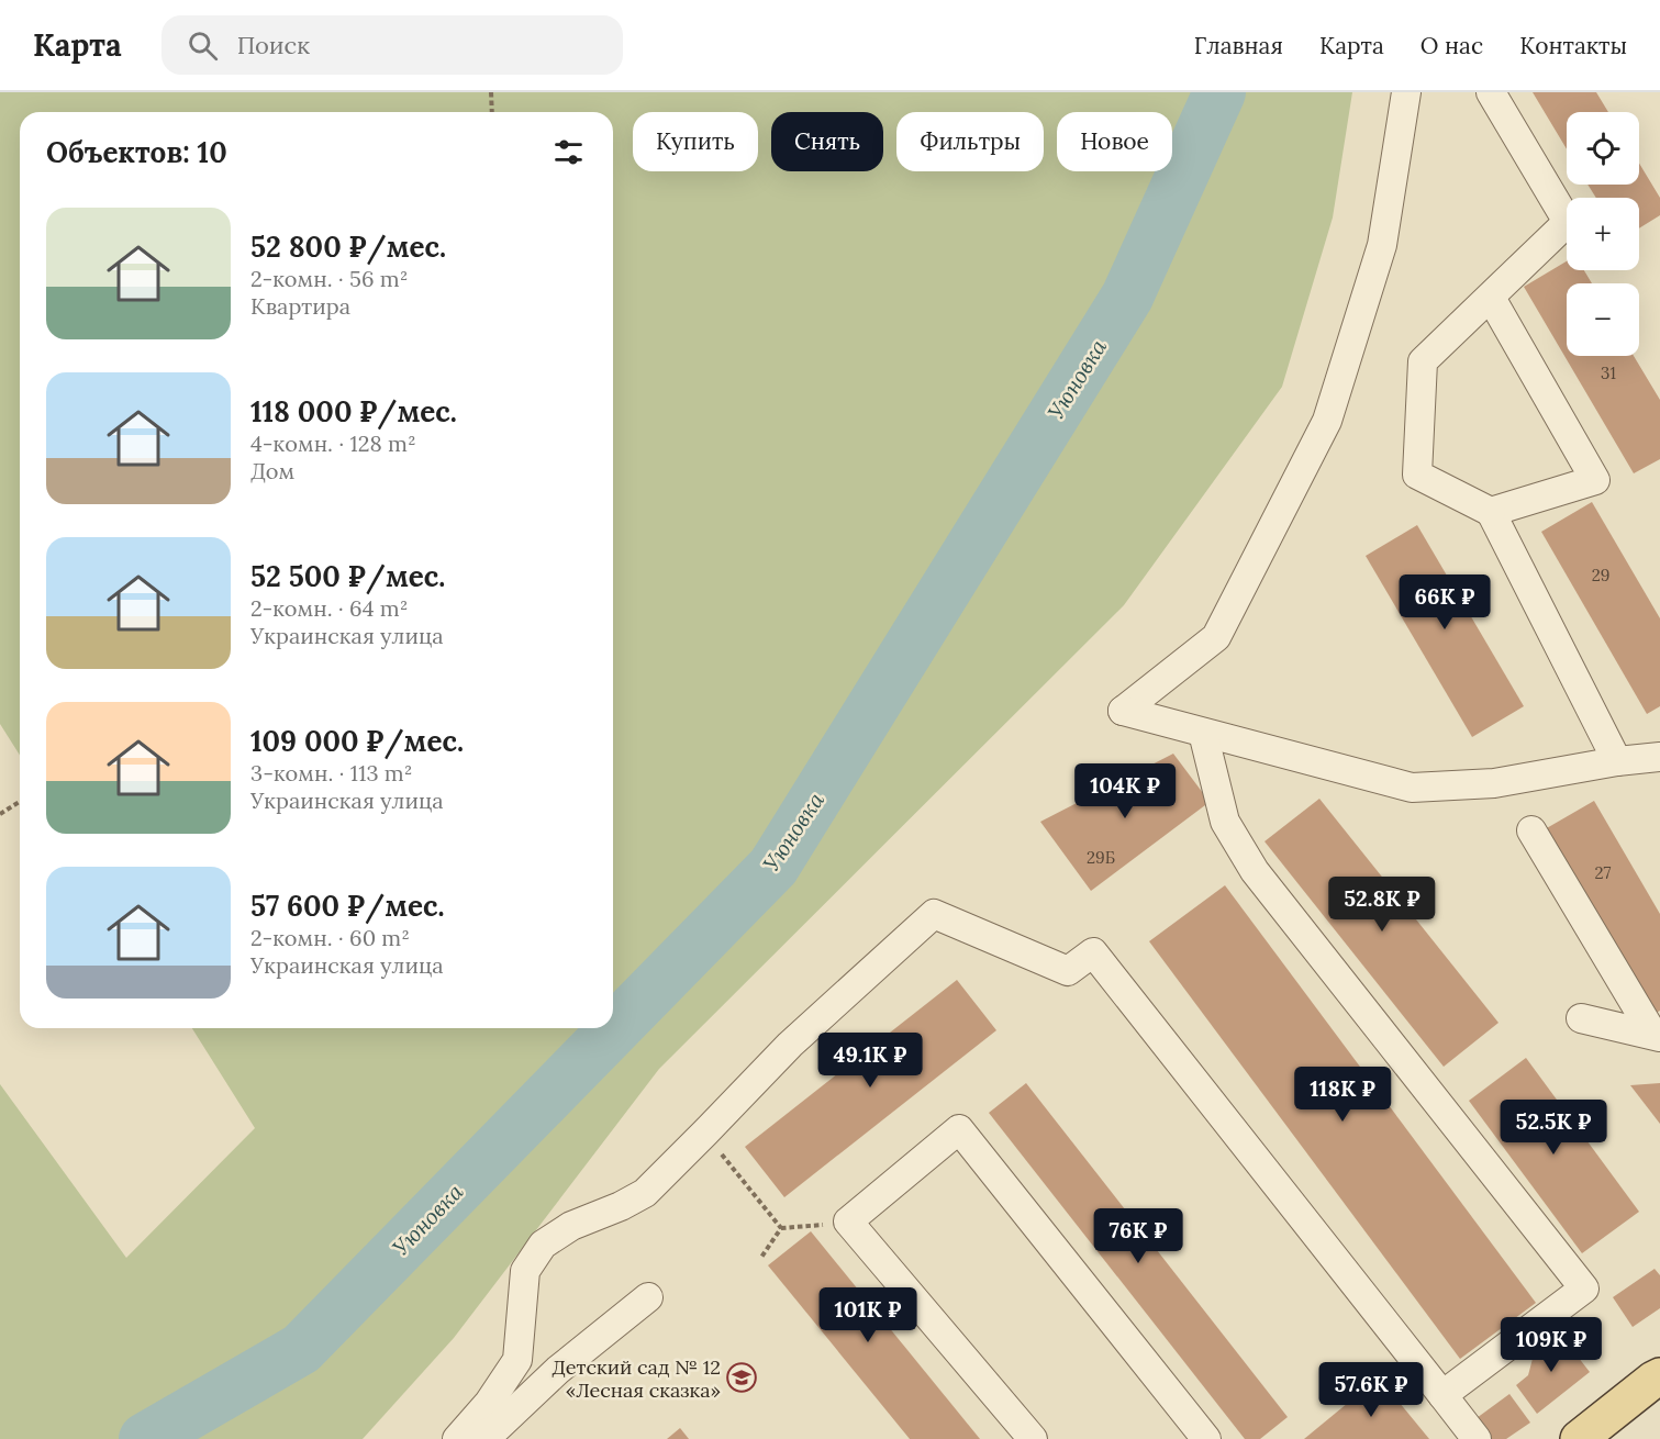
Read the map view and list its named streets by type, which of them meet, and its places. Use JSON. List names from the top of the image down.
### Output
{
  "water": ["Уюновка"],
  "places": {
    "school or university": ["Детский сад № 12 «Лесная сказка»"]
  },
  "house_numbers": [
    "31",
    "29",
    "29Б",
    "27"
  ],
  "page": {
    "header": "Карта",
    "search": "Поиск",
    "nav": [
      "Главная",
      "Карта",
      "О нас",
      "Контакты"
    ],
    "map_buttons": ["+", "−"],
    "chip": [
      "Купить",
      "Снять",
      "Фильтры",
      "Новое"
    ],
    "heading": "Объектов: 10",
    "list": [
      {
        "name": "52 800 ₽/мес.",
        "note": "2-комн. · 56 m² · Квартира"
      },
      {
        "name": "118 000 ₽/мес.",
        "note": "4-комн. · 128 m² · Дом"
      },
      {
        "name": "52 500 ₽/мес.",
        "note": "2-комн. · 64 m² · Украинская улица"
      },
      {
        "name": "109 000 ₽/мес.",
        "note": "3-комн. · 113 m² · Украинская улица"
      },
      {
        "name": "57 600 ₽/мес.",
        "note": "2-комн. · 60 m² · Украинская улица"
      }
    ],
    "price": [
      "66K ₽",
      "104K ₽",
      "52.8K ₽",
      "49.1K ₽",
      "118K ₽",
      "52.5K ₽",
      "76K ₽",
      "101K ₽",
      "109K ₽",
      "57.6K ₽"
    ]
  }
}
